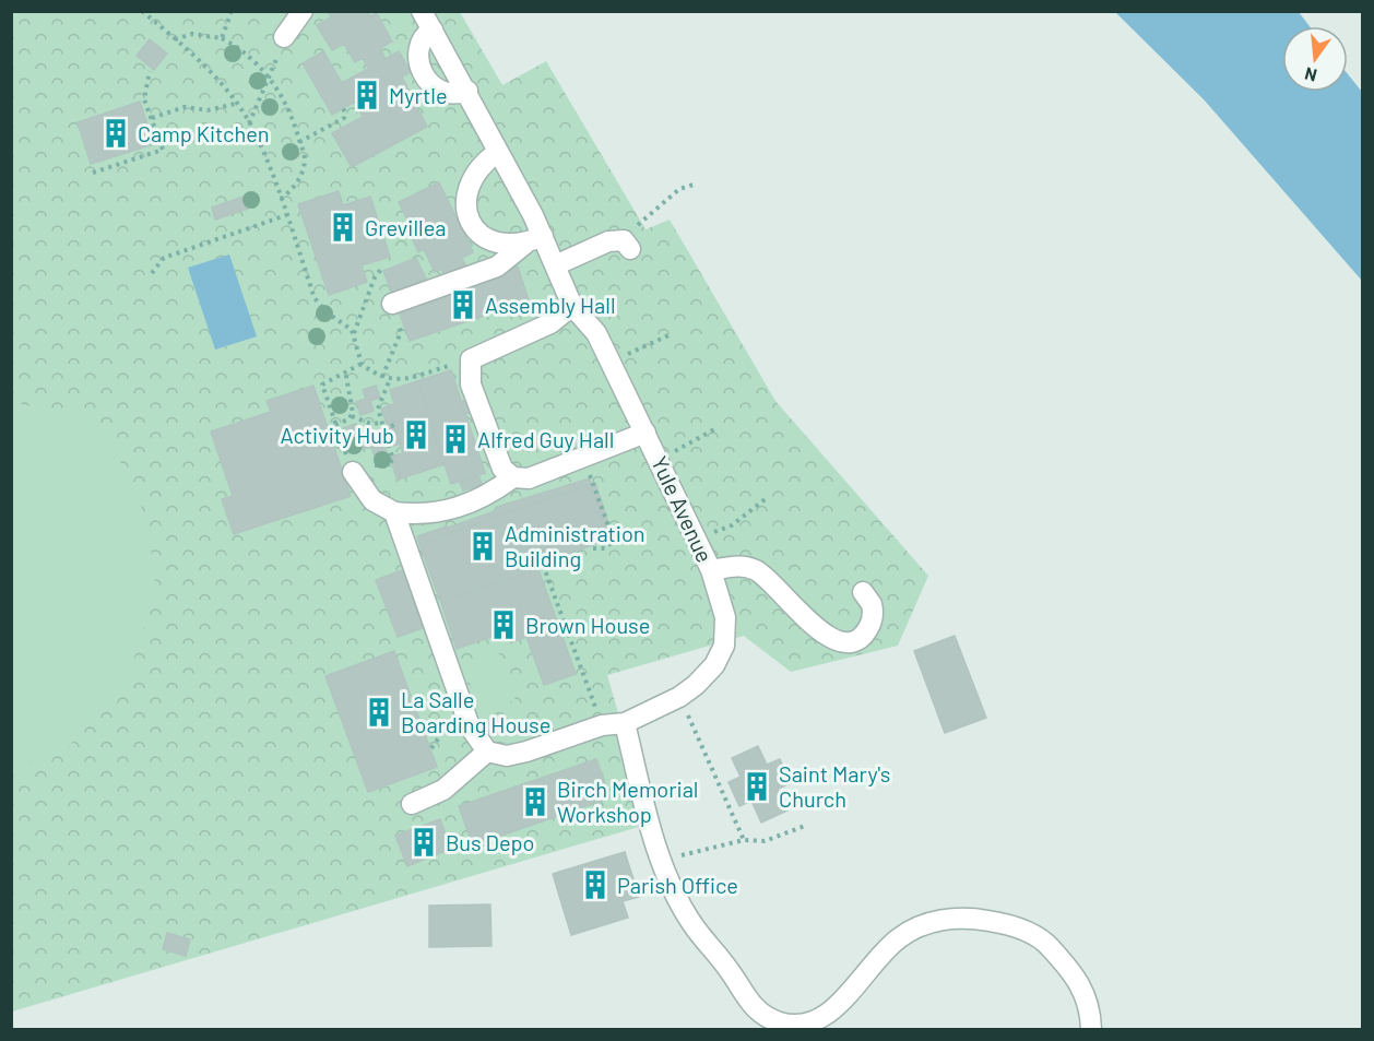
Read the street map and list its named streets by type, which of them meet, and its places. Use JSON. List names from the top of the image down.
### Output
{
  "streets": {
    "street": ["Yule Avenue"]
  },
  "places": {
    "building": [
      "Myrtle",
      "Camp Kitchen",
      "Grevillea",
      "Assembly Hall",
      "Activity Hub",
      "Alfred Guy Hall",
      "Administration Building",
      "Brown House",
      "La Salle Boarding House",
      "Saint Mary's Church",
      "Birch Memorial Workshop",
      "Bus Depo",
      "Parish Office"
    ]
  },
  "north": "bottom"
}
